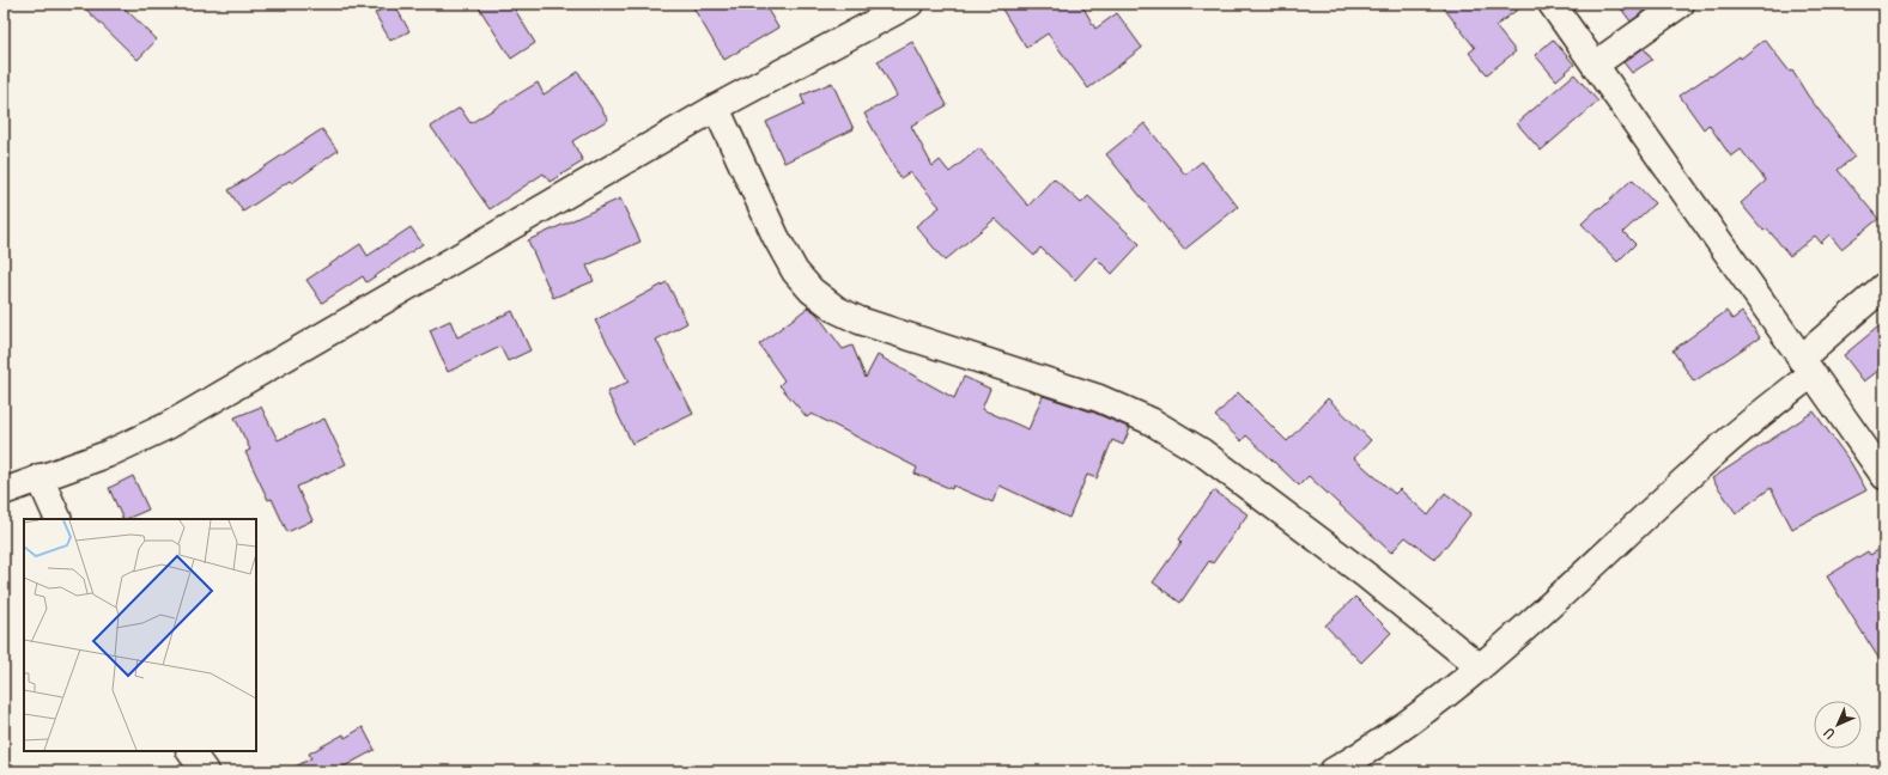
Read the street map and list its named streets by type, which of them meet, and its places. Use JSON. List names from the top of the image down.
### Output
{
  "north": "bottom left"
}
